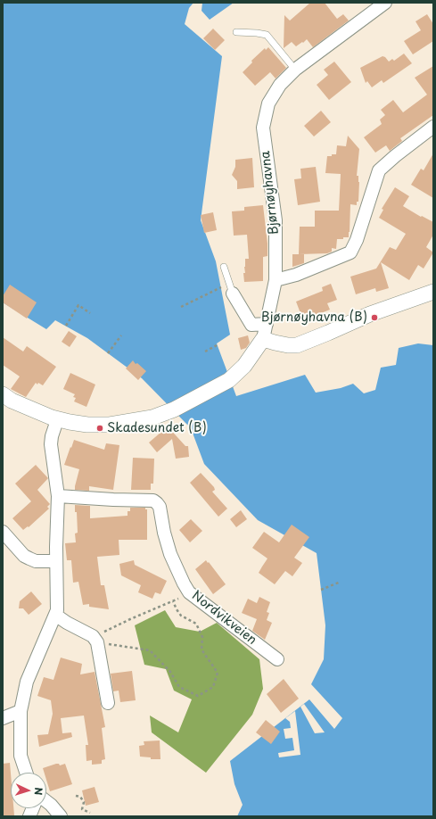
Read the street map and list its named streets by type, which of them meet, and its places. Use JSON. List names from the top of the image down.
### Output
{
  "streets": {
    "street": ["Bjørnøyhavna", "Nordvikveien"]
  },
  "places": ["Bjørnøyhavna (B)", "Skadesundet (B)"],
  "north": "right"
}
